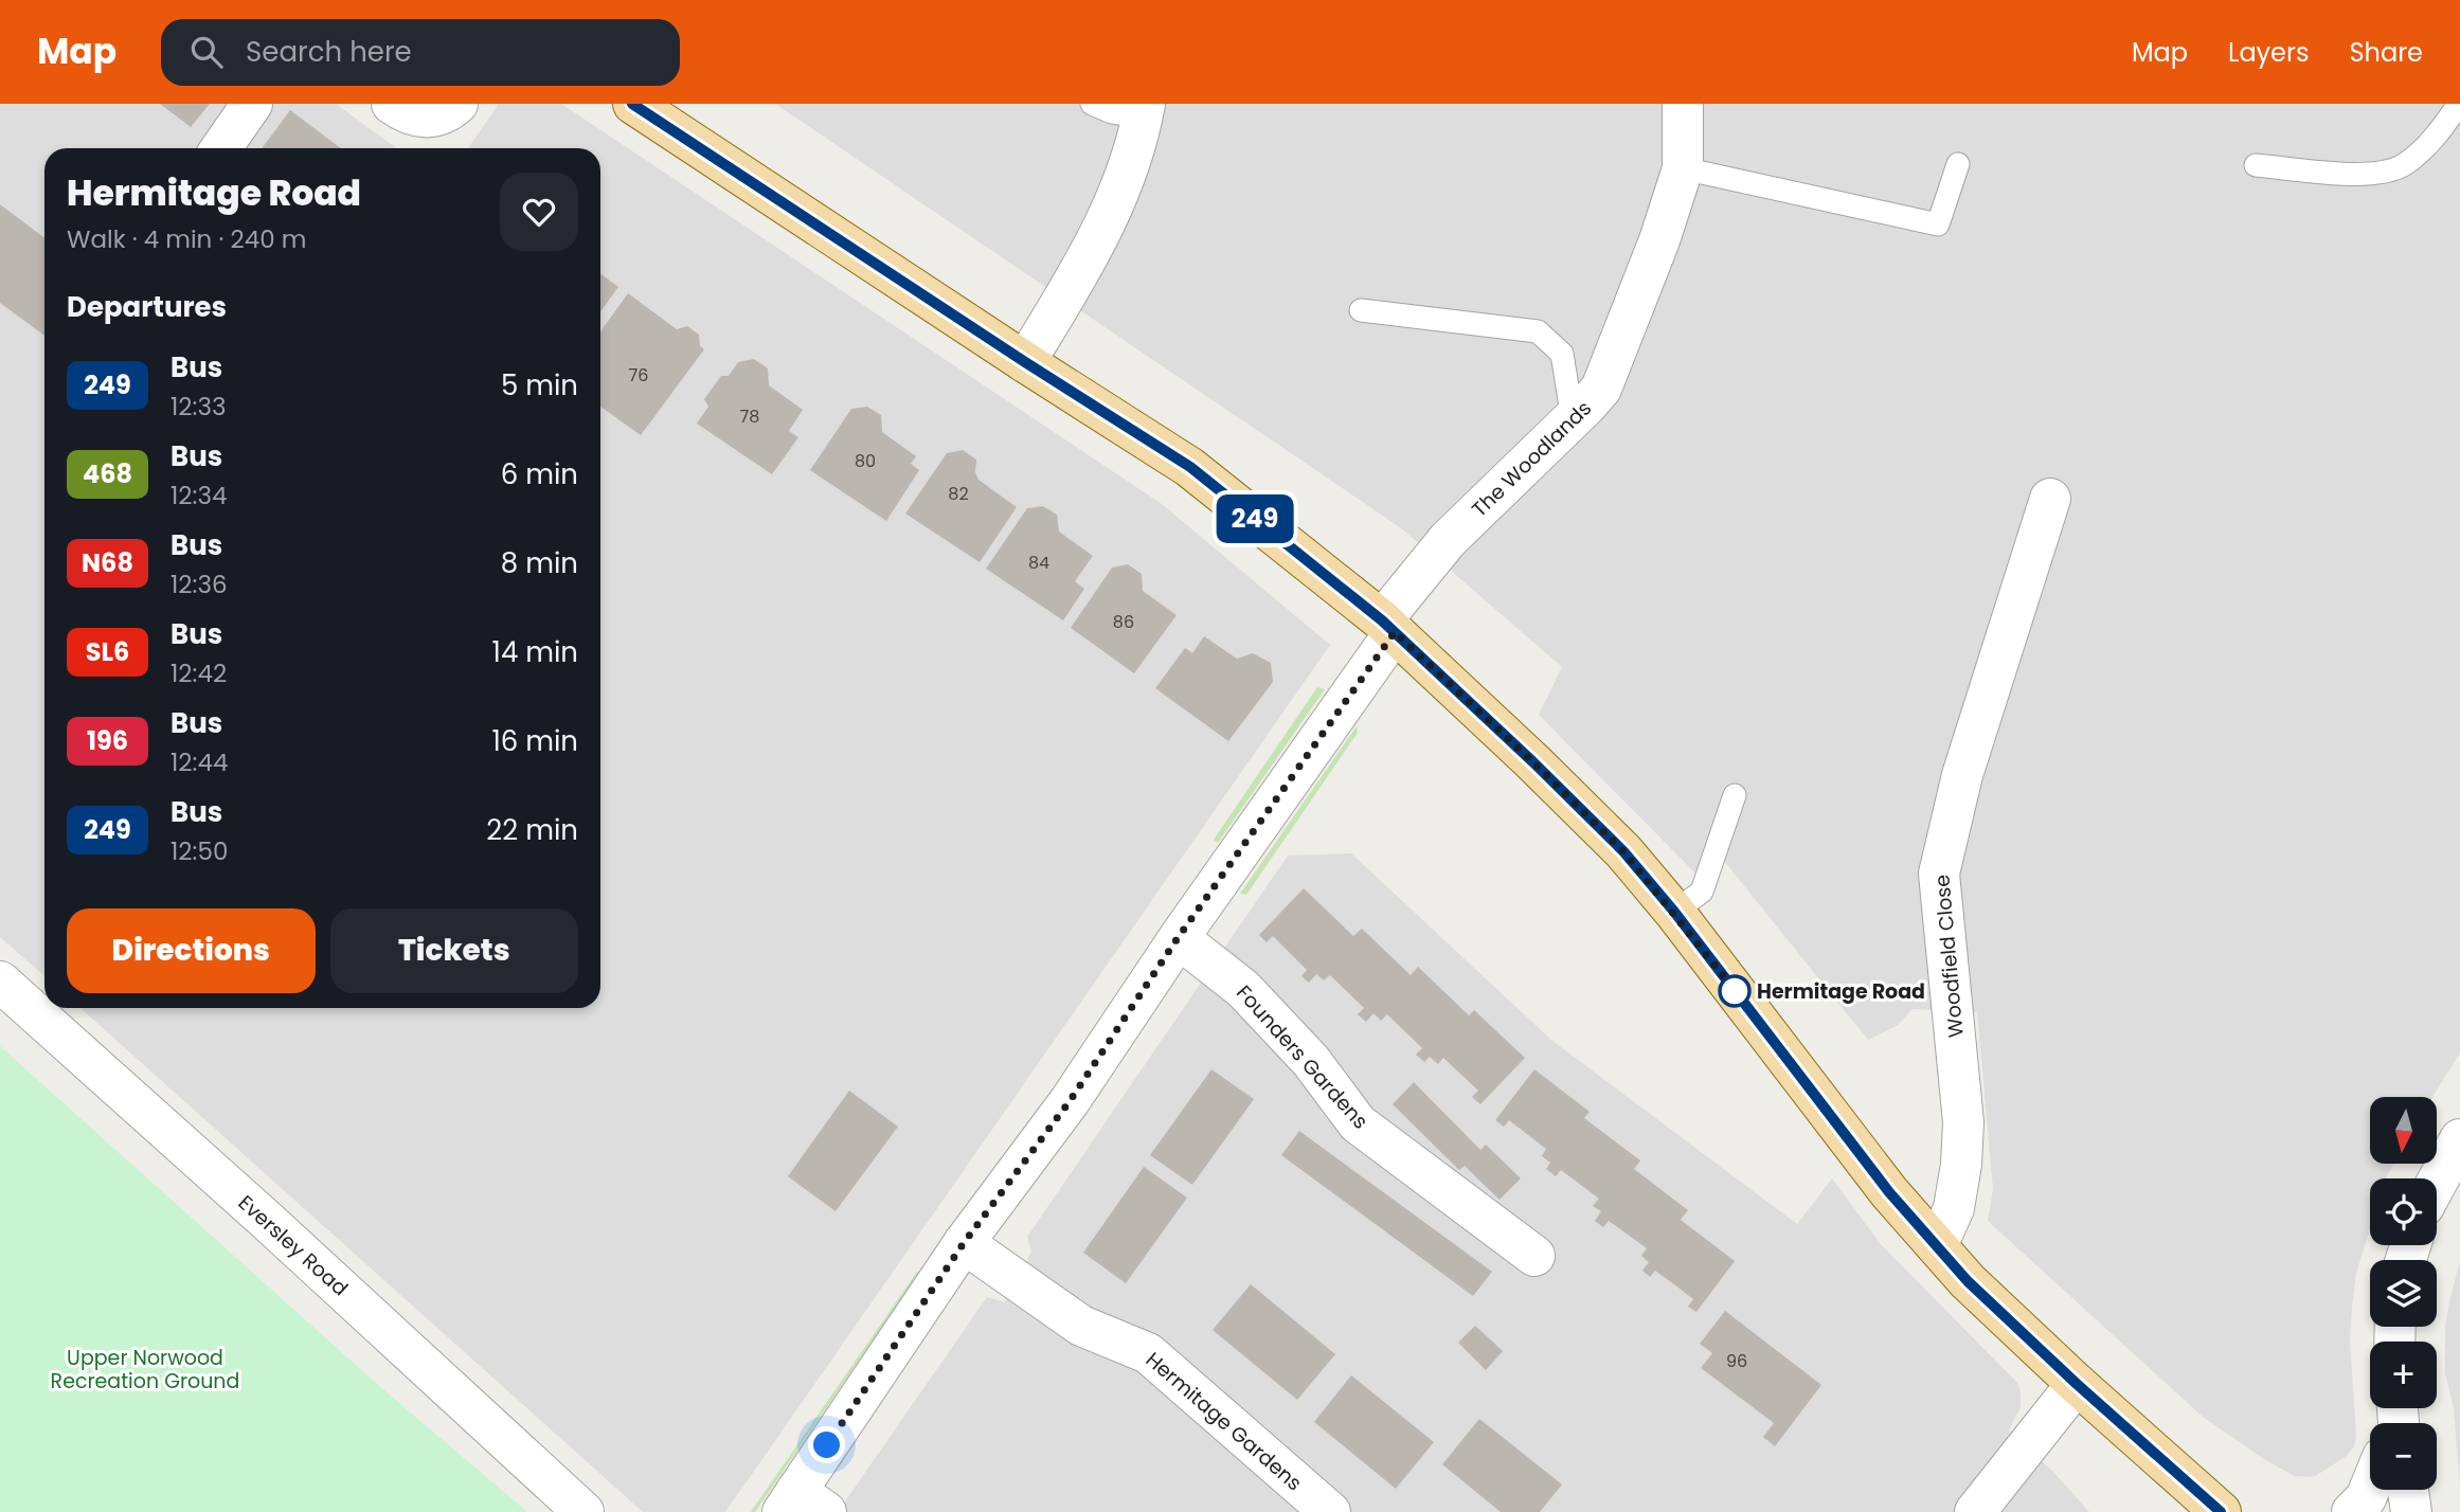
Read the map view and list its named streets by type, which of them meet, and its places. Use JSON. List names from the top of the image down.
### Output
{
  "streets": {
    "street": [
      "The Woodlands",
      "Woodfield Close",
      "Founders Gardens",
      "Eversley Road",
      "Hermitage Gardens"
    ]
  },
  "parks": ["Upper Norwood Recreation Ground"],
  "places": ["Hermitage Road"],
  "lines": ["bus line 249"],
  "house_numbers": [
    "76",
    "78",
    "80",
    "82",
    "84",
    "86",
    "96"
  ],
  "north": "bottom",
  "page": {
    "header": "Map",
    "search": "Search here",
    "nav": ["Map", "Layers", "Share"],
    "on_map": "249",
    "heading": [
      ["Hermitage Road", "Walk · 4 min · 240 m"],
      "Departures"
    ],
    "list": [
      {
        "mark": "249",
        "name": "Bus",
        "note": "12:33",
        "value": "5 min"
      },
      {
        "mark": "468",
        "name": "Bus",
        "note": "12:34",
        "value": "6 min"
      },
      {
        "mark": "N68",
        "name": "Bus",
        "note": "12:36",
        "value": "8 min"
      },
      {
        "mark": "SL6",
        "name": "Bus",
        "note": "12:42",
        "value": "14 min"
      },
      {
        "mark": "196",
        "name": "Bus",
        "note": "12:44",
        "value": "16 min"
      },
      {
        "mark": "249",
        "name": "Bus",
        "note": "12:50",
        "value": "22 min"
      }
    ],
    "buttons": ["Directions", "Tickets"],
    "map_buttons": ["+", "−"]
  }
}
